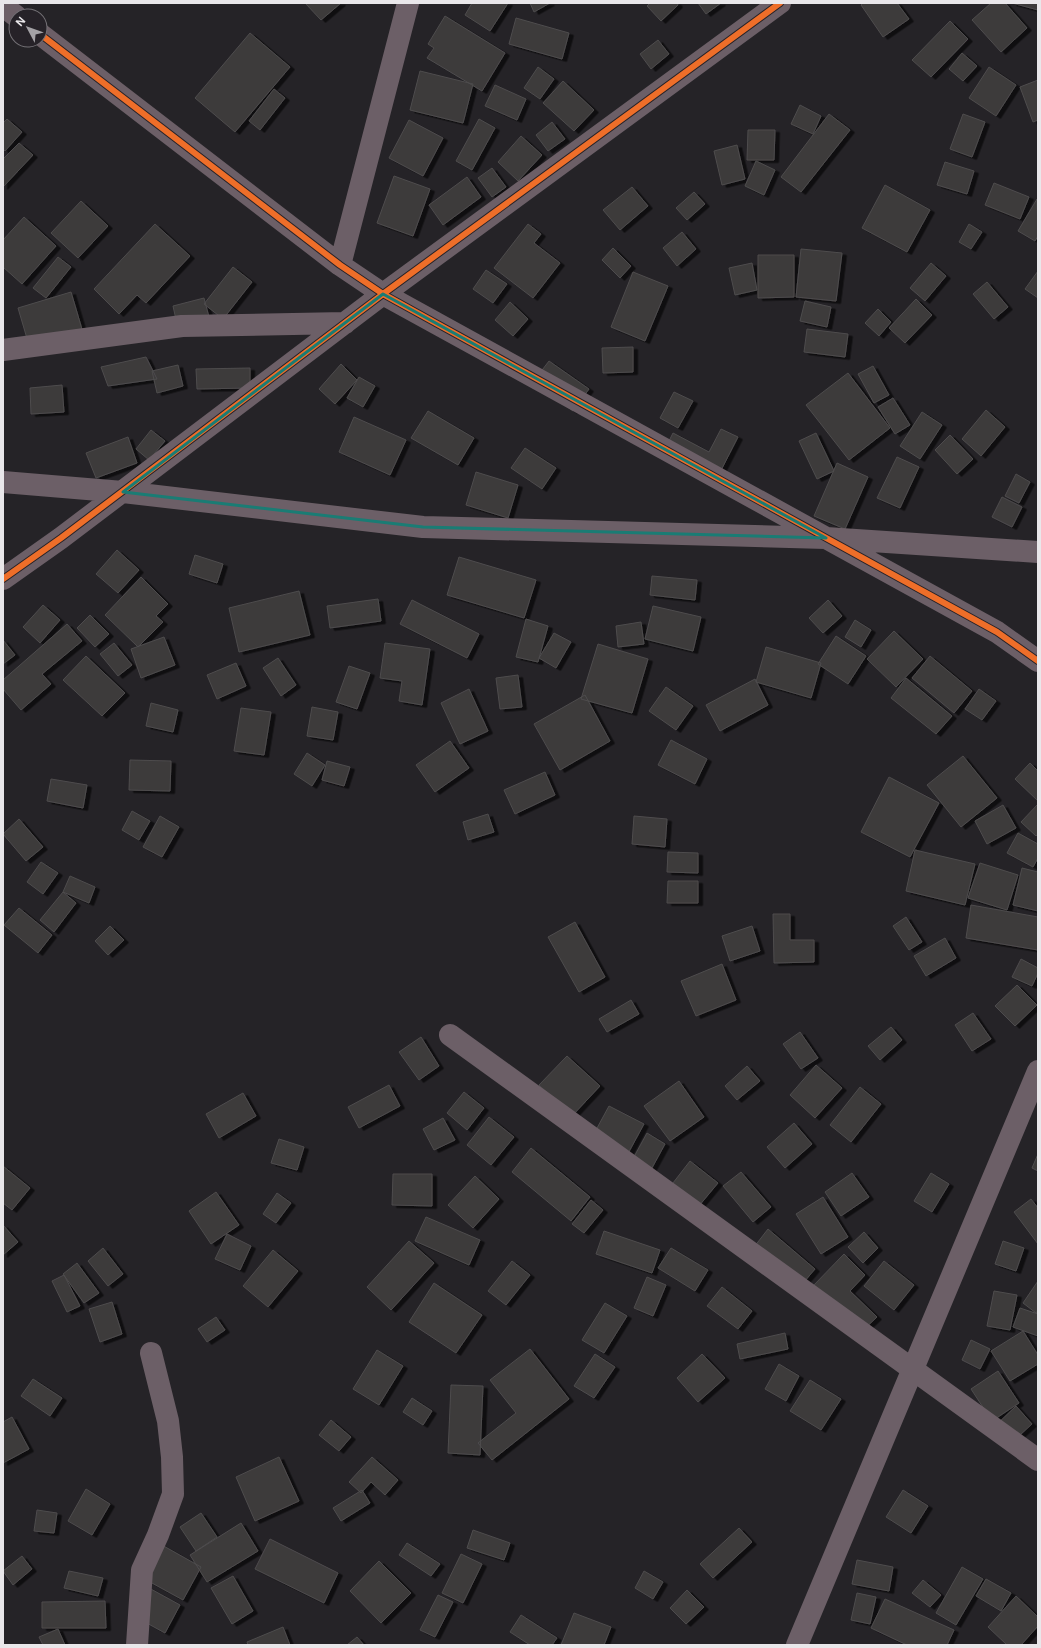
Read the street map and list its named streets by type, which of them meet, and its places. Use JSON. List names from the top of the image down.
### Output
{
  "north": "top left"
}
